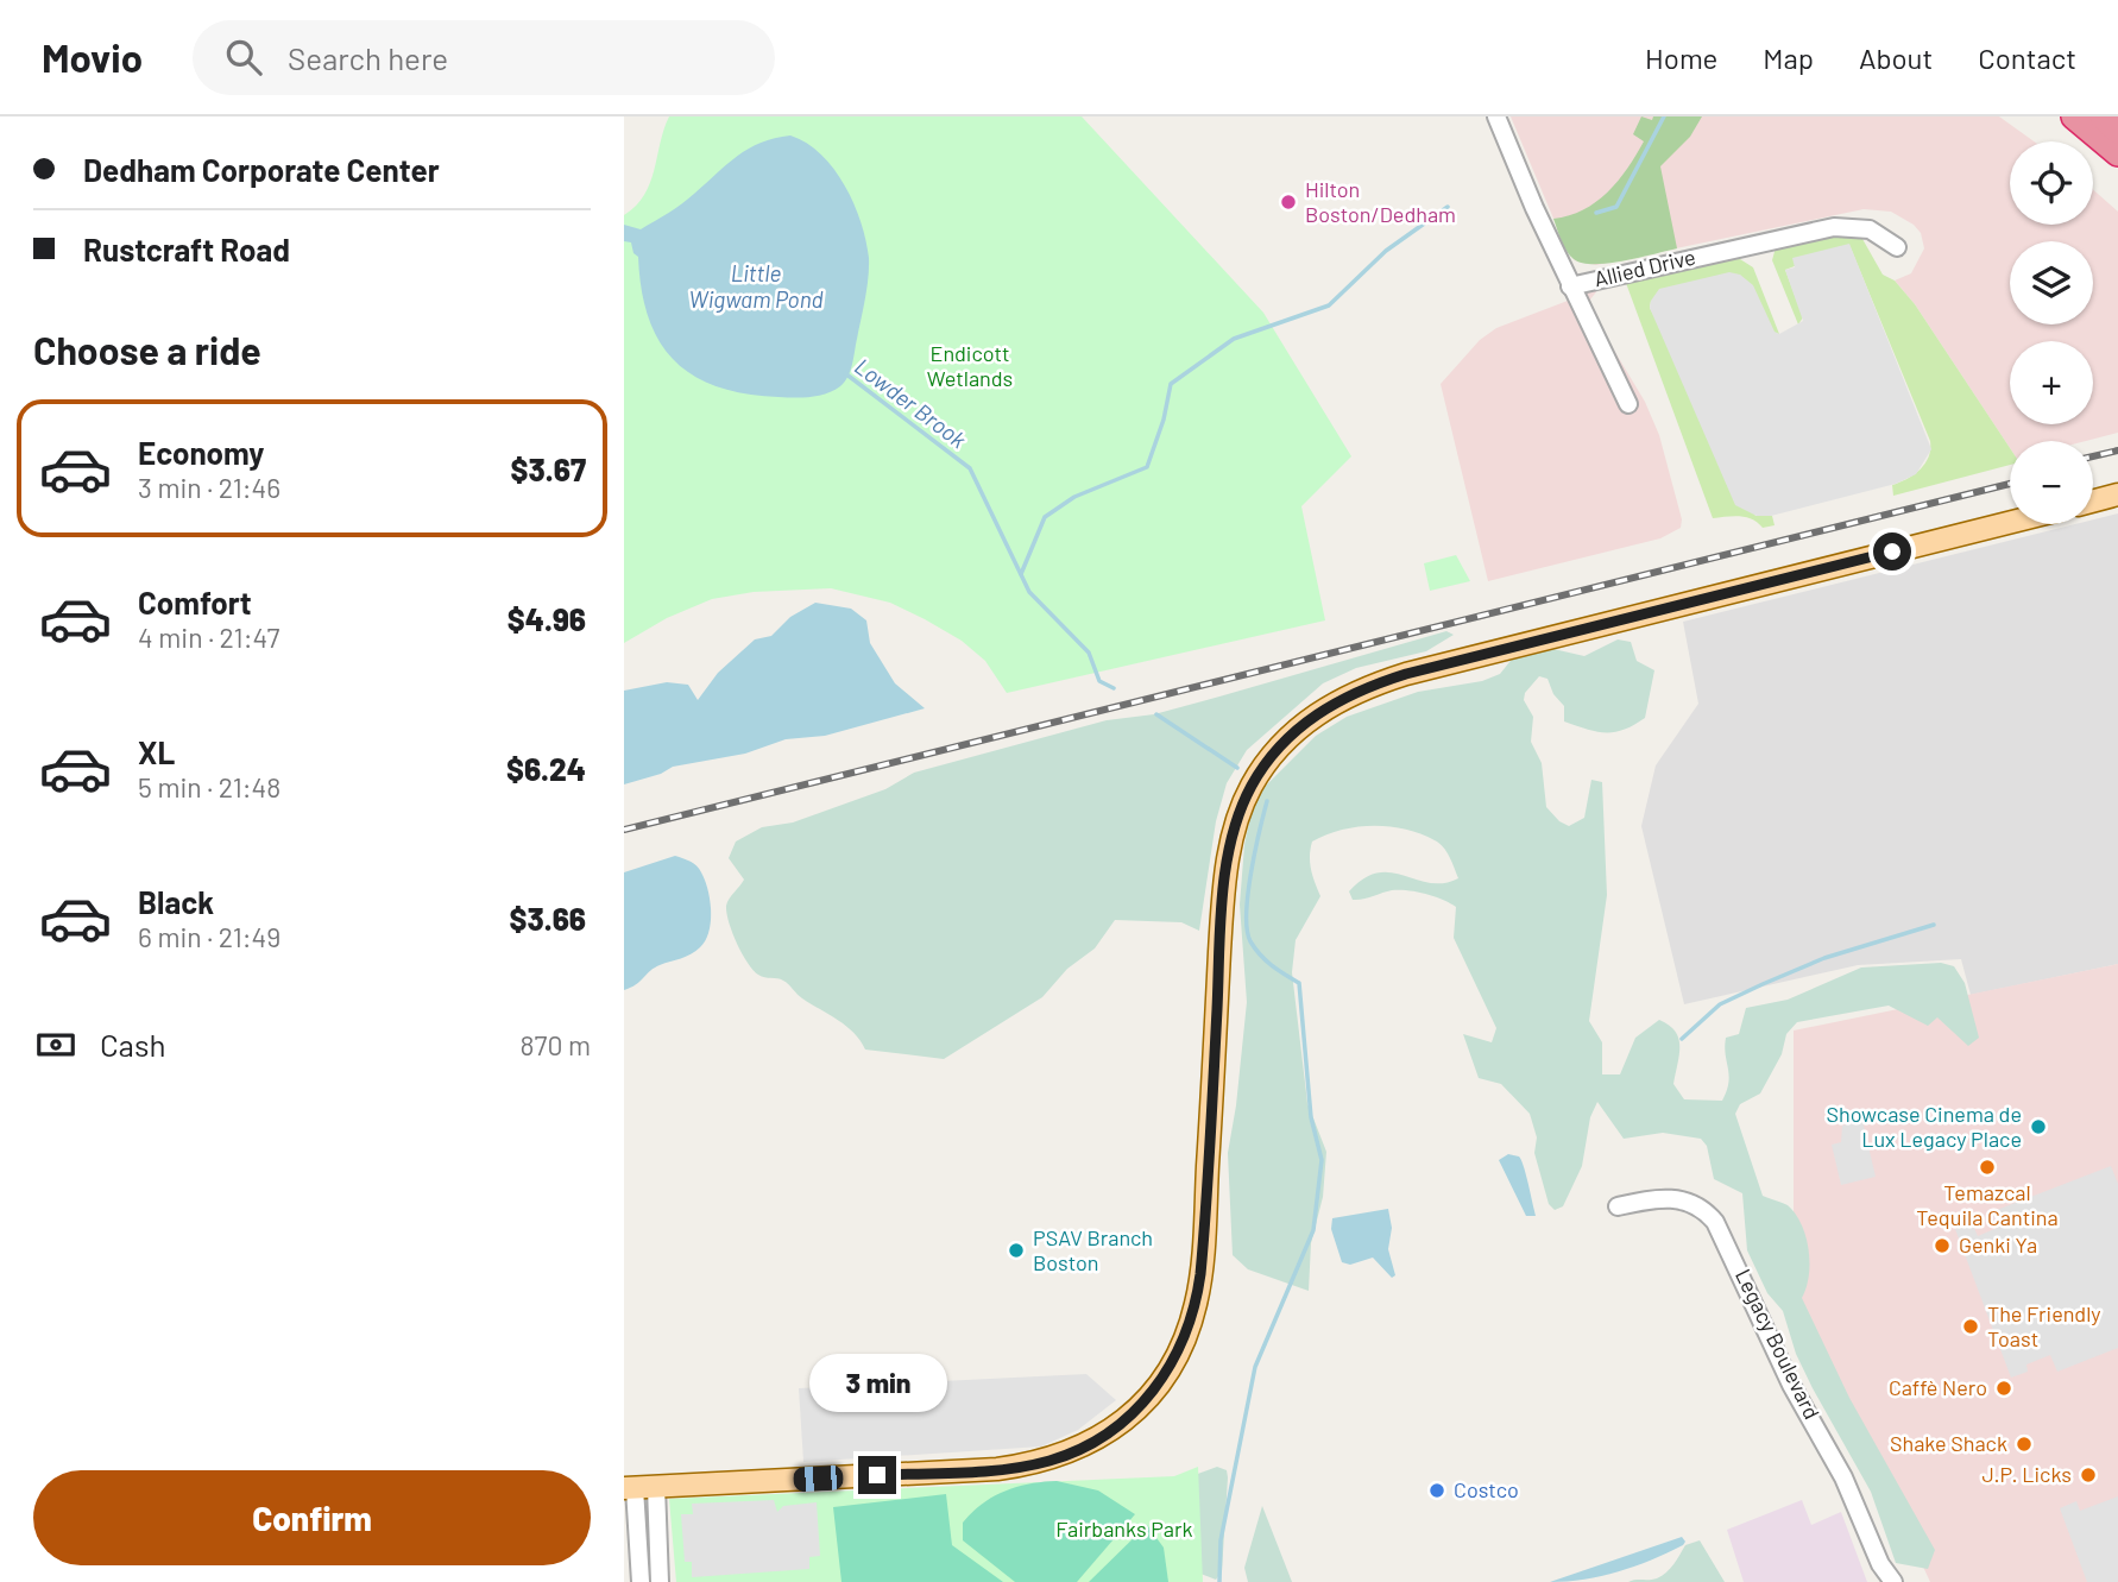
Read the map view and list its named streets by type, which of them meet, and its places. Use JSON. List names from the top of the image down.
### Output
{
  "streets": {
    "street": ["Allied Drive", "Legacy Boulevard"]
  },
  "water": ["Little Wigwam Pond", "Lowder Brook"],
  "parks": ["Endicott Wetlands", "Fairbanks Park"],
  "places": [
    "Hilton Boston/Dedham",
    "Showcase Cinema de Lux Legacy Place",
    "Temazcal Tequila Cantina",
    "Genki Ya",
    "PSAV Branch Boston",
    "The Friendly Toast",
    "Caffè Nero",
    "Shake Shack",
    "J.P. Licks",
    "Costco"
  ],
  "page": {
    "header": "Movio",
    "search": "Search here",
    "nav": [
      "Home",
      "Map",
      "About",
      "Contact"
    ],
    "banner": ["Dedham Corporate Center", "Rustcraft Road"],
    "map_buttons": ["+", "−"],
    "heading": "Choose a ride",
    "list": [
      {
        "name": "Economy",
        "note": "3 min · 21:46",
        "value": "$3.67"
      },
      {
        "name": "Comfort",
        "note": "4 min · 21:47",
        "value": "$4.96"
      },
      {
        "name": "XL",
        "note": "5 min · 21:48",
        "value": "$6.24"
      },
      {
        "name": "Black",
        "note": "6 min · 21:49",
        "value": "$3.66"
      }
    ],
    "pay": ["Cash", "870 m"],
    "bubble": "3 min",
    "buttons": "Confirm"
  }
}
